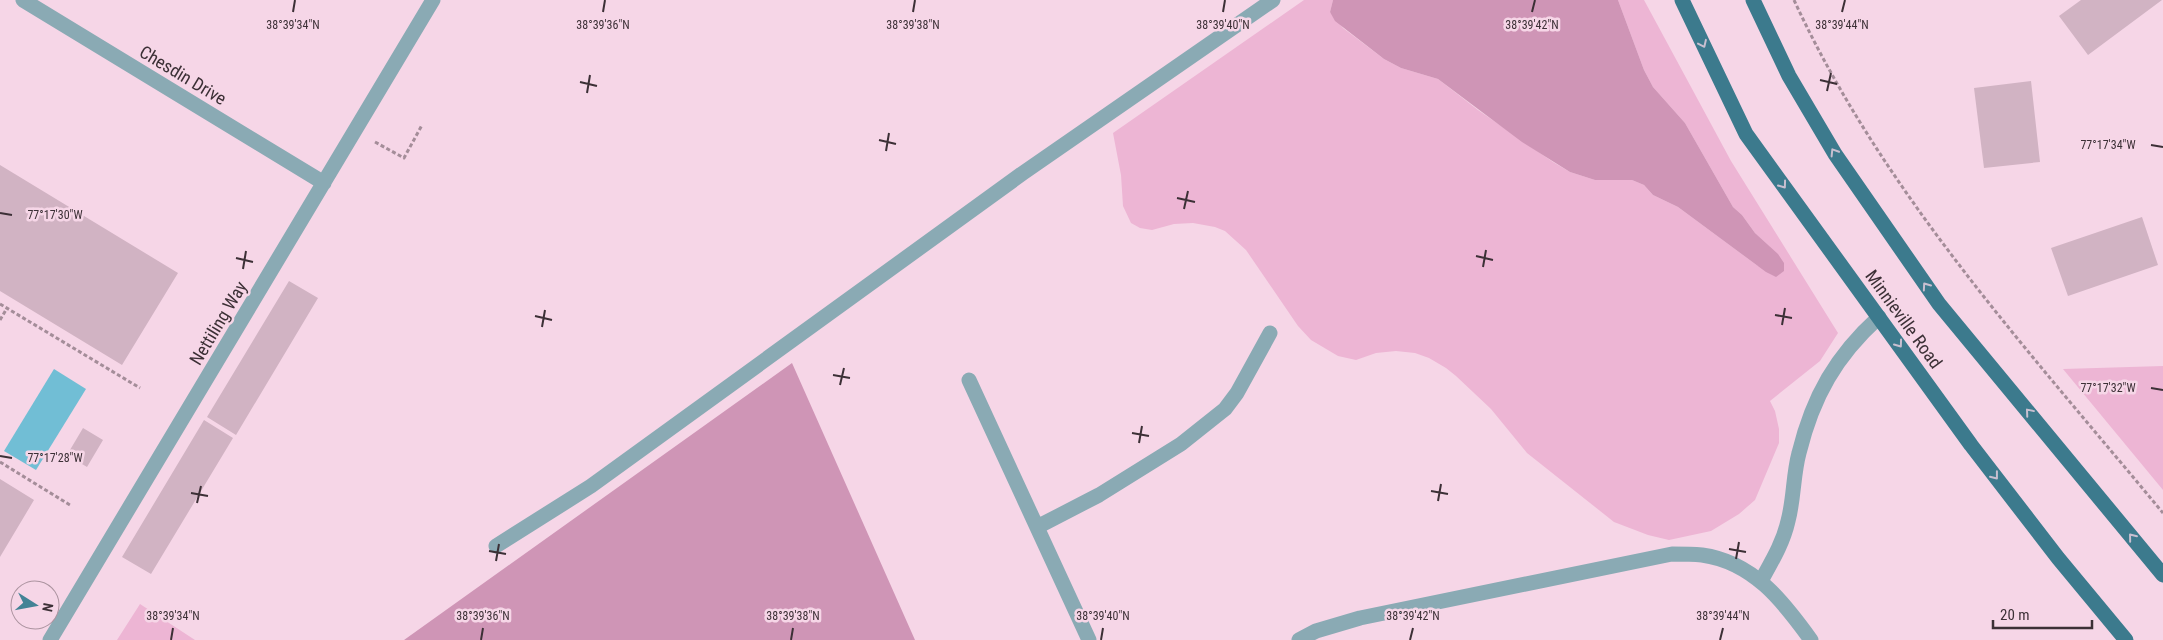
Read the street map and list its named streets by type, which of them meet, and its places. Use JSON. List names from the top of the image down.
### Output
{
  "streets": {
    "main road": ["Minnieville Road"],
    "street": ["Chesdin Drive", "Nettiling Way"]
  },
  "crossings": [
    ["Chesdin Drive", "Nettiling Way"]
  ],
  "scale_bar": "20 m",
  "north": "right",
  "coordinates": [
    "38°39'34\"N",
    "38°39'36\"N",
    "38°39'38\"N",
    "38°39'40\"N",
    "38°39'42\"N",
    "38°39'44\"N",
    "77°17'34\"W",
    "77°17'30\"W",
    "77°17'32\"W",
    "77°17'28\"W"
  ]
}
